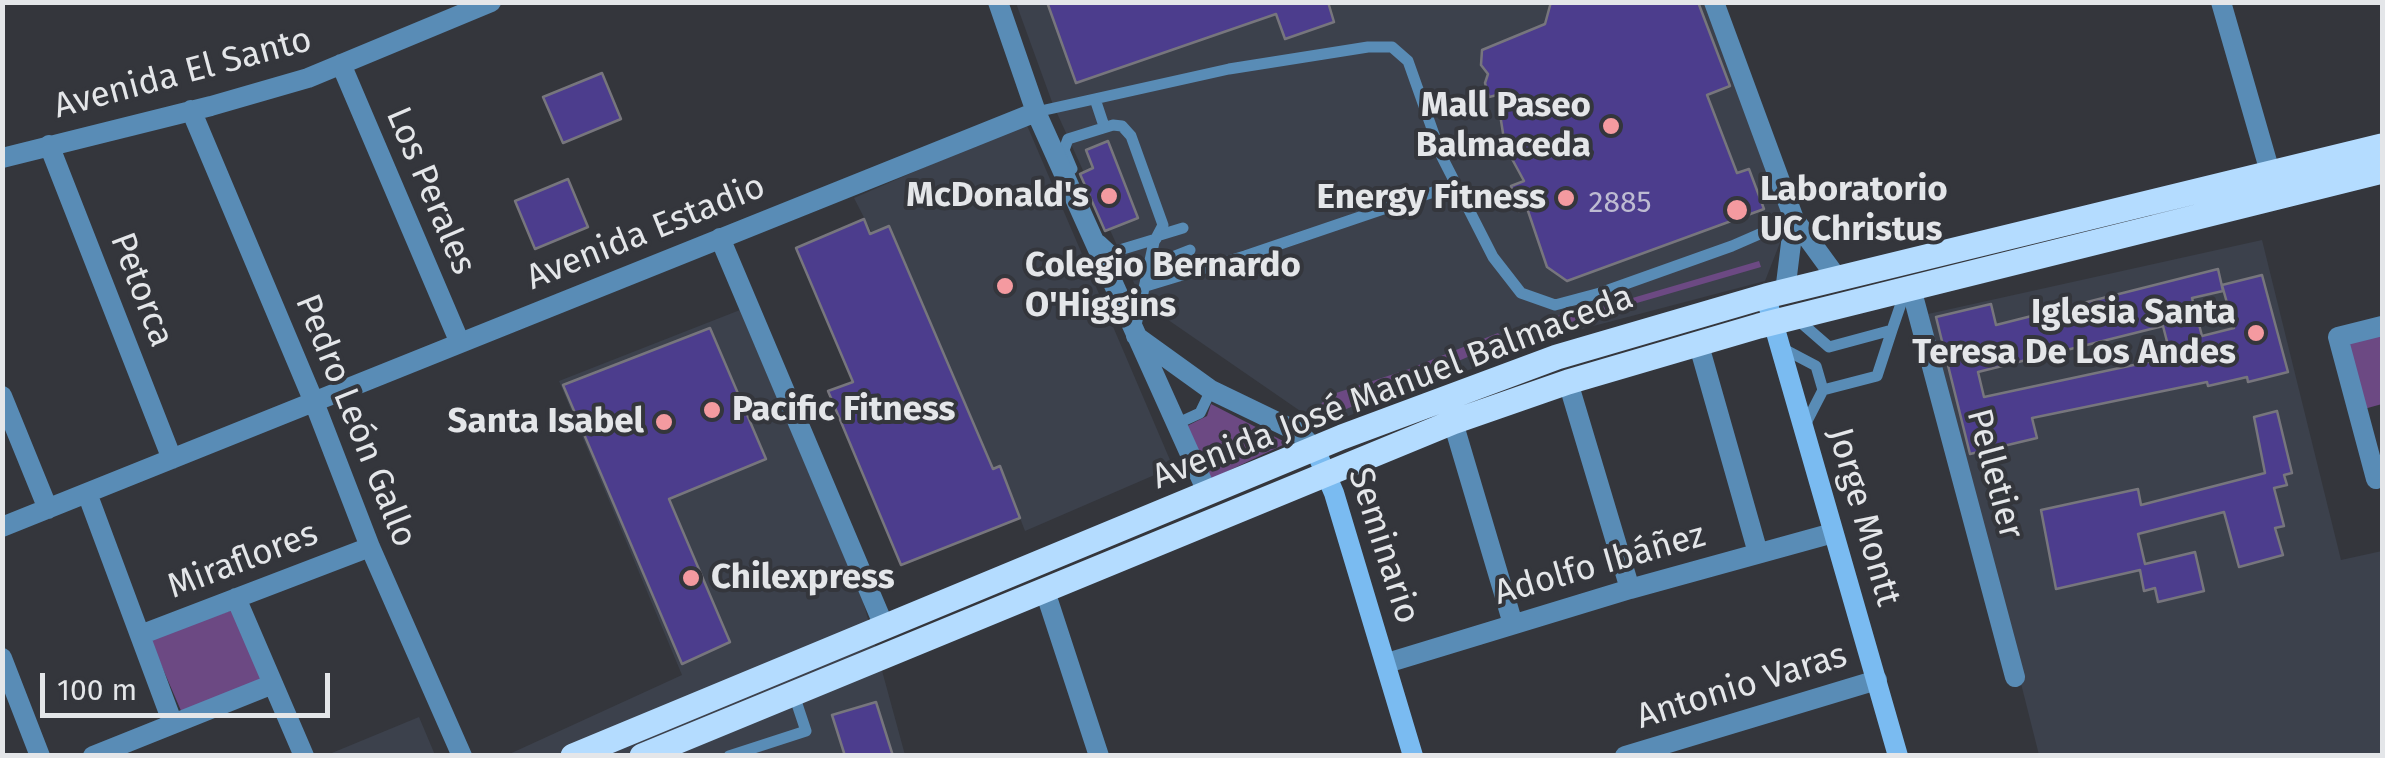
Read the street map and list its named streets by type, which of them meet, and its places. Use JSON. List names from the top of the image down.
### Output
{
  "streets": {
    "main road": ["Avenida José Manuel Balmaceda"],
    "street": [
      "Avenida El Santo",
      "Los Perales",
      "Avenida Estadio",
      "Petorca",
      "Pedro León Gallo",
      "Pelletier",
      "Jorge Montt",
      "Seminario",
      "Miraflores",
      "Adolfo Ibáñez",
      "Antonio Varas"
    ]
  },
  "crossings": [
    ["Avenida El Santo", "Los Perales"],
    ["Avenida El Santo", "Petorca"],
    ["Avenida El Santo", "Pedro León Gallo"],
    ["Los Perales", "Avenida Estadio"],
    ["Avenida Estadio", "Petorca"],
    ["Avenida Estadio", "Pedro León Gallo"],
    ["Avenida José Manuel Balmaceda", "Pelletier"],
    ["Avenida José Manuel Balmaceda", "Jorge Montt"],
    ["Avenida José Manuel Balmaceda", "Seminario"],
    ["Pedro León Gallo", "Miraflores"],
    ["Jorge Montt", "Adolfo Ibáñez"],
    ["Jorge Montt", "Antonio Varas"],
    ["Seminario", "Adolfo Ibáñez"]
  ],
  "places": [
    "Mall Paseo Balmaceda",
    "McDonald's",
    "Energy Fitness",
    "Laboratorio UC Christus",
    "Colegio Bernardo O'Higgins",
    "Iglesia Santa Teresa De Los Andes",
    "Pacific Fitness",
    "Santa Isabel",
    "Chilexpress"
  ],
  "house_numbers": ["2885"],
  "scale_bar": "100 m"
}
